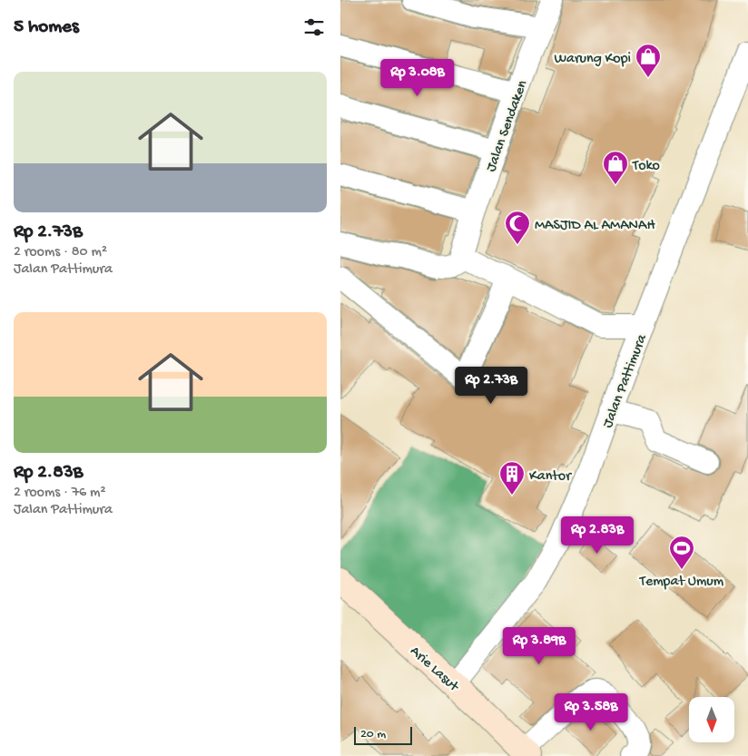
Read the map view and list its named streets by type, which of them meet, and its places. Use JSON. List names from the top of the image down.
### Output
{
  "streets": {
    "main road": ["Arie Lasut"],
    "street": ["Jalan Sendaken", "Jalan Pattimura"]
  },
  "crossings": [
    ["Jalan Pattimura", "Arie Lasut"]
  ],
  "places": {
    "shop": ["Warung Kopi", "Toko"],
    "mosque": ["MASJID AL AMANAH"],
    "building": ["Kantor"],
    "sports": ["Tempat Umum"]
  },
  "scale_bar": "20 m",
  "north": "bottom",
  "page": {
    "heading": "5 homes",
    "list": [
      {
        "name": "Rp 2.73B",
        "note": "2 rooms · 80 m² · Jalan Pattimura"
      },
      {
        "name": "Rp 2.83B",
        "note": "2 rooms · 76 m² · Jalan Pattimura"
      }
    ],
    "price": [
      "Rp 3.08B",
      "Rp 2.73B",
      "Rp 2.83B",
      "Rp 3.89B",
      "Rp 3.58B"
    ],
    "scale": "20 m"
  }
}
